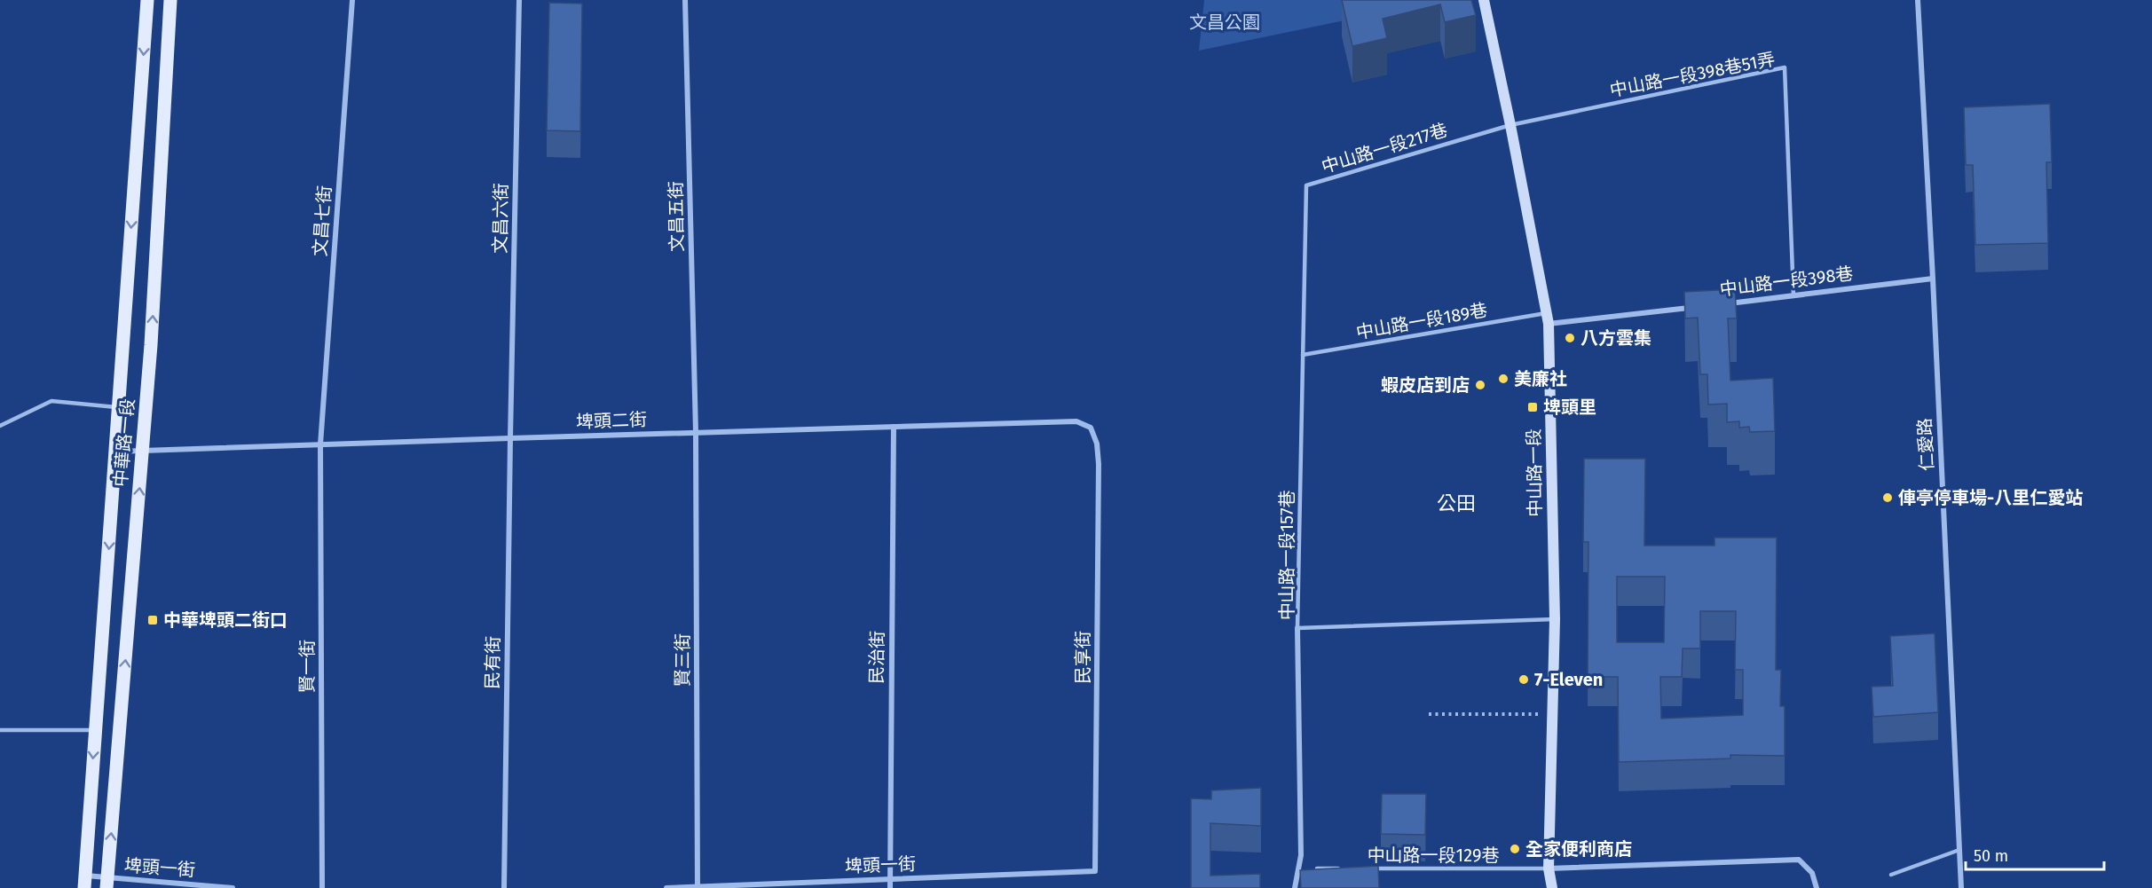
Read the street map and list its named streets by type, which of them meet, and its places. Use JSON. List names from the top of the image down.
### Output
{
  "streets": {
    "main road": ["中華路一段", "中山路一段"],
    "street": [
      "文昌五街",
      "文昌六街",
      "文昌七街",
      "中山路一段398巷",
      "埤頭二街",
      "仁愛路",
      "民治街",
      "民享街",
      "賢三街",
      "民有街",
      "賢一街",
      "埤頭一街"
    ],
    "lane": [
      "中山路一段398巷51弄",
      "中山路一段217巷",
      "中山路一段189巷",
      "中山路一段157巷",
      "中山路一段129巷"
    ]
  },
  "crossings": [
    ["中山路一段398巷51弄", "中山路一段217巷"],
    ["中山路一段398巷51弄", "中山路一段398巷"],
    ["中山路一段398巷51弄", "中山路一段"],
    ["中山路一段217巷", "中山路一段189巷"],
    ["中山路一段217巷", "中山路一段"],
    ["中山路一段217巷", "中山路一段157巷"],
    ["文昌五街", "埤頭二街"],
    ["文昌五街", "賢三街"],
    ["文昌六街", "埤頭二街"],
    ["文昌六街", "民有街"],
    ["文昌七街", "埤頭二街"],
    ["文昌七街", "賢一街"],
    ["中山路一段398巷", "仁愛路"],
    ["中山路一段189巷", "中山路一段"],
    ["中山路一段189巷", "中山路一段157巷"],
    ["埤頭二街", "中華路一段"],
    ["埤頭二街", "民治街"],
    ["埤頭二街", "民享街"],
    ["埤頭二街", "賢三街"],
    ["埤頭二街", "民有街"],
    ["埤頭二街", "賢一街"],
    ["中華路一段", "埤頭一街"],
    ["中山路一段", "中山路一段157巷"],
    ["中山路一段", "中山路一段129巷"],
    ["民治街", "埤頭一街"],
    ["民享街", "埤頭一街"],
    ["賢三街", "埤頭一街"]
  ],
  "districts": ["公田"],
  "parks": ["文昌公園"],
  "places": {
    "other": [
      "八方雲集",
      "美廉社",
      "蝦皮店到店",
      "俥亭停車場-八里仁愛站",
      "7-Eleven",
      "全家便利商店"
    ],
    "transit": ["埤頭里", "中華埤頭二街口"]
  },
  "scale_bar": "50 m"
}
